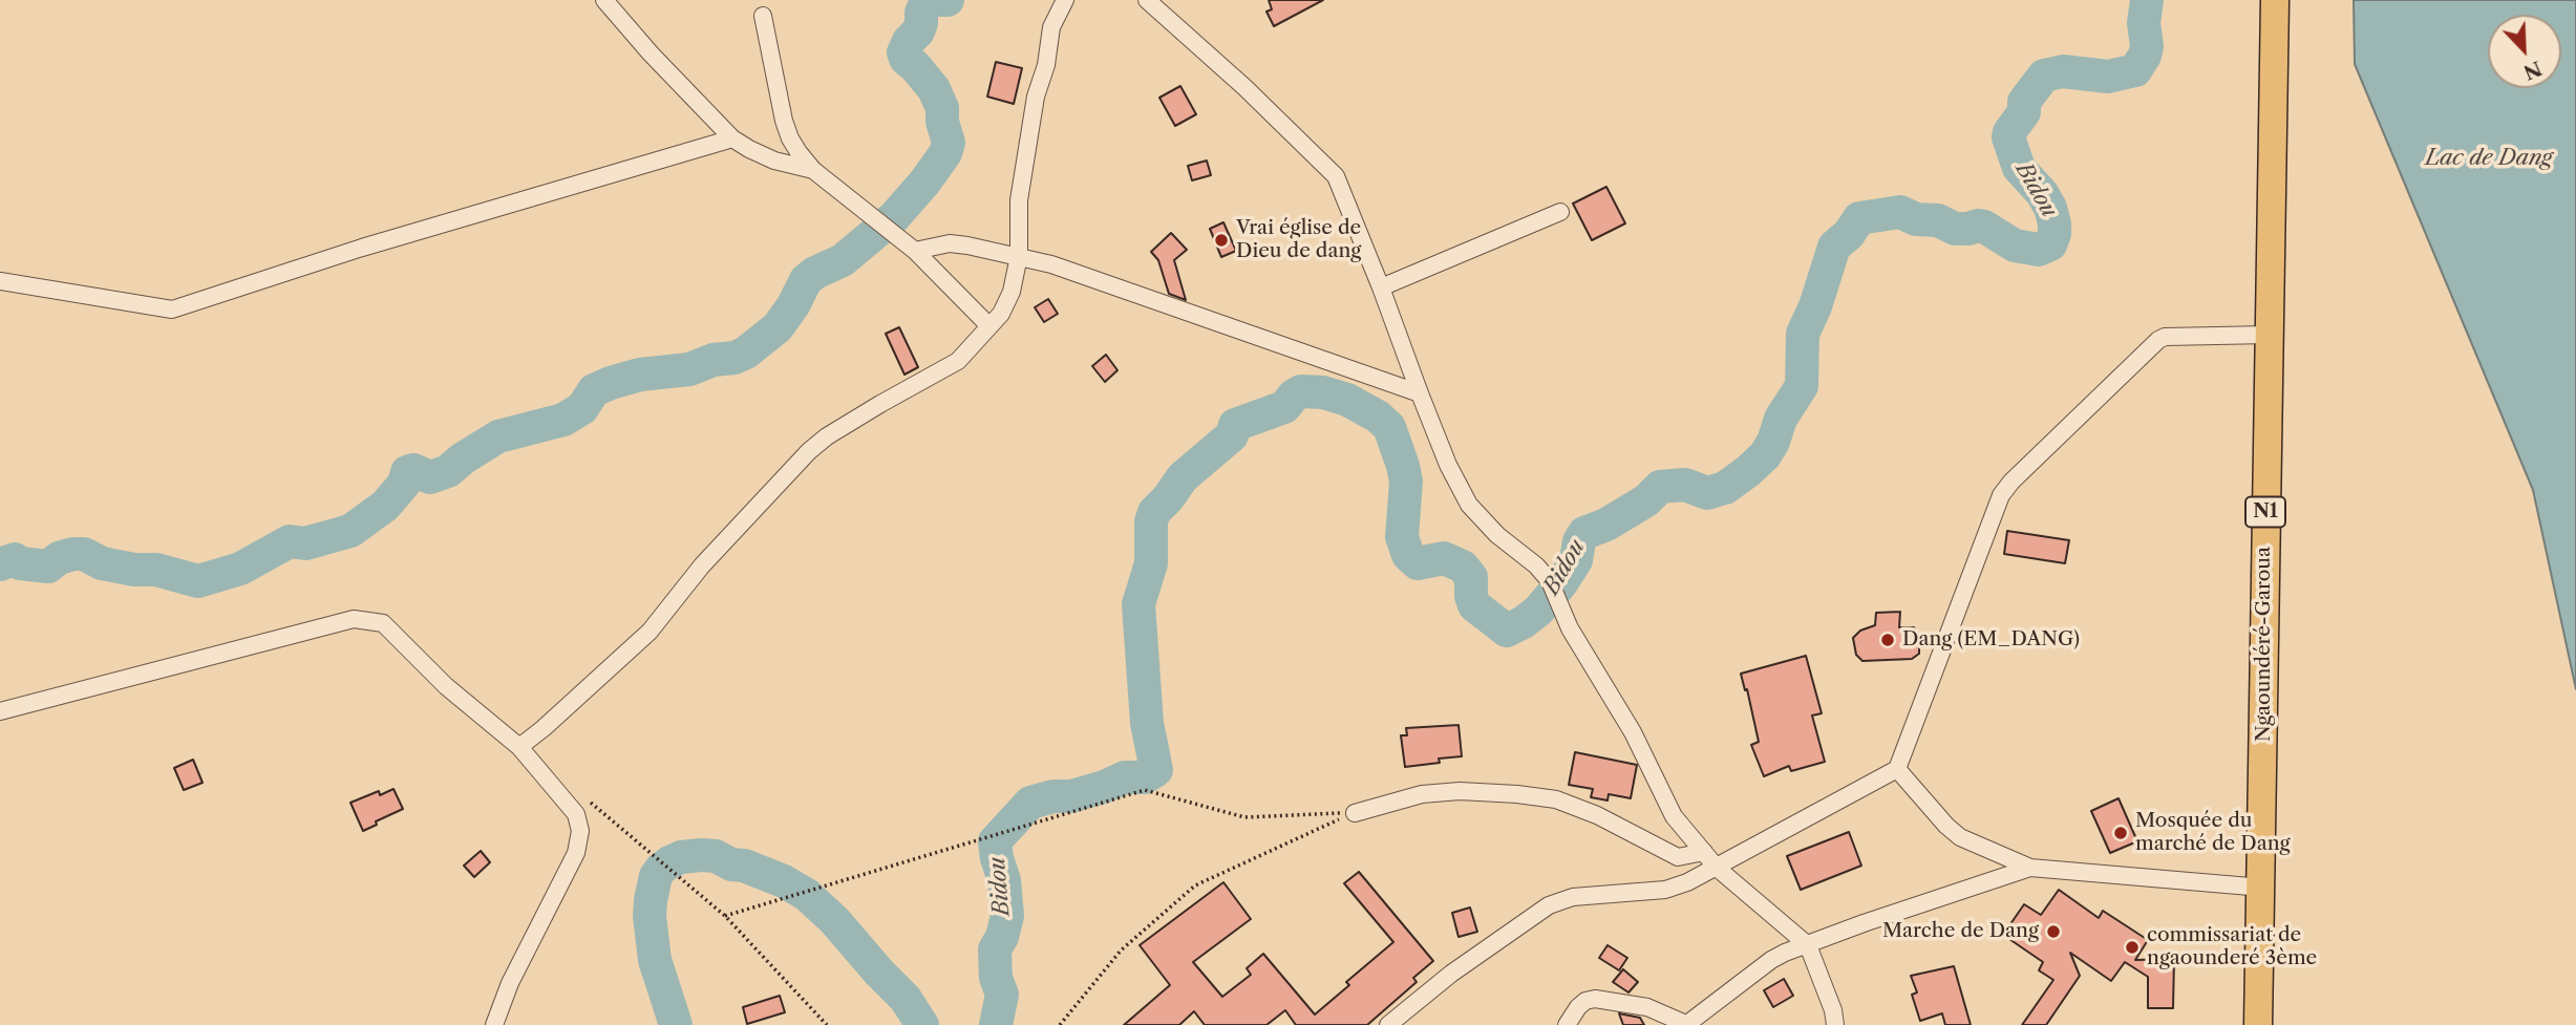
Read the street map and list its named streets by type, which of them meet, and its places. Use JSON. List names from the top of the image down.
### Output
{
  "streets": {
    "highway": ["N1", "Ngaoundéré-Garoua"]
  },
  "water": ["Lac de Dang", "Bidou"],
  "places": [
    "Vrai église de Dieu de dang",
    "Dang (EM_DANG)",
    "Mosquée du marché de Dang",
    "Marche de Dang",
    "commissariat de ngaounderé 3ème"
  ],
  "north": "bottom right"
}
